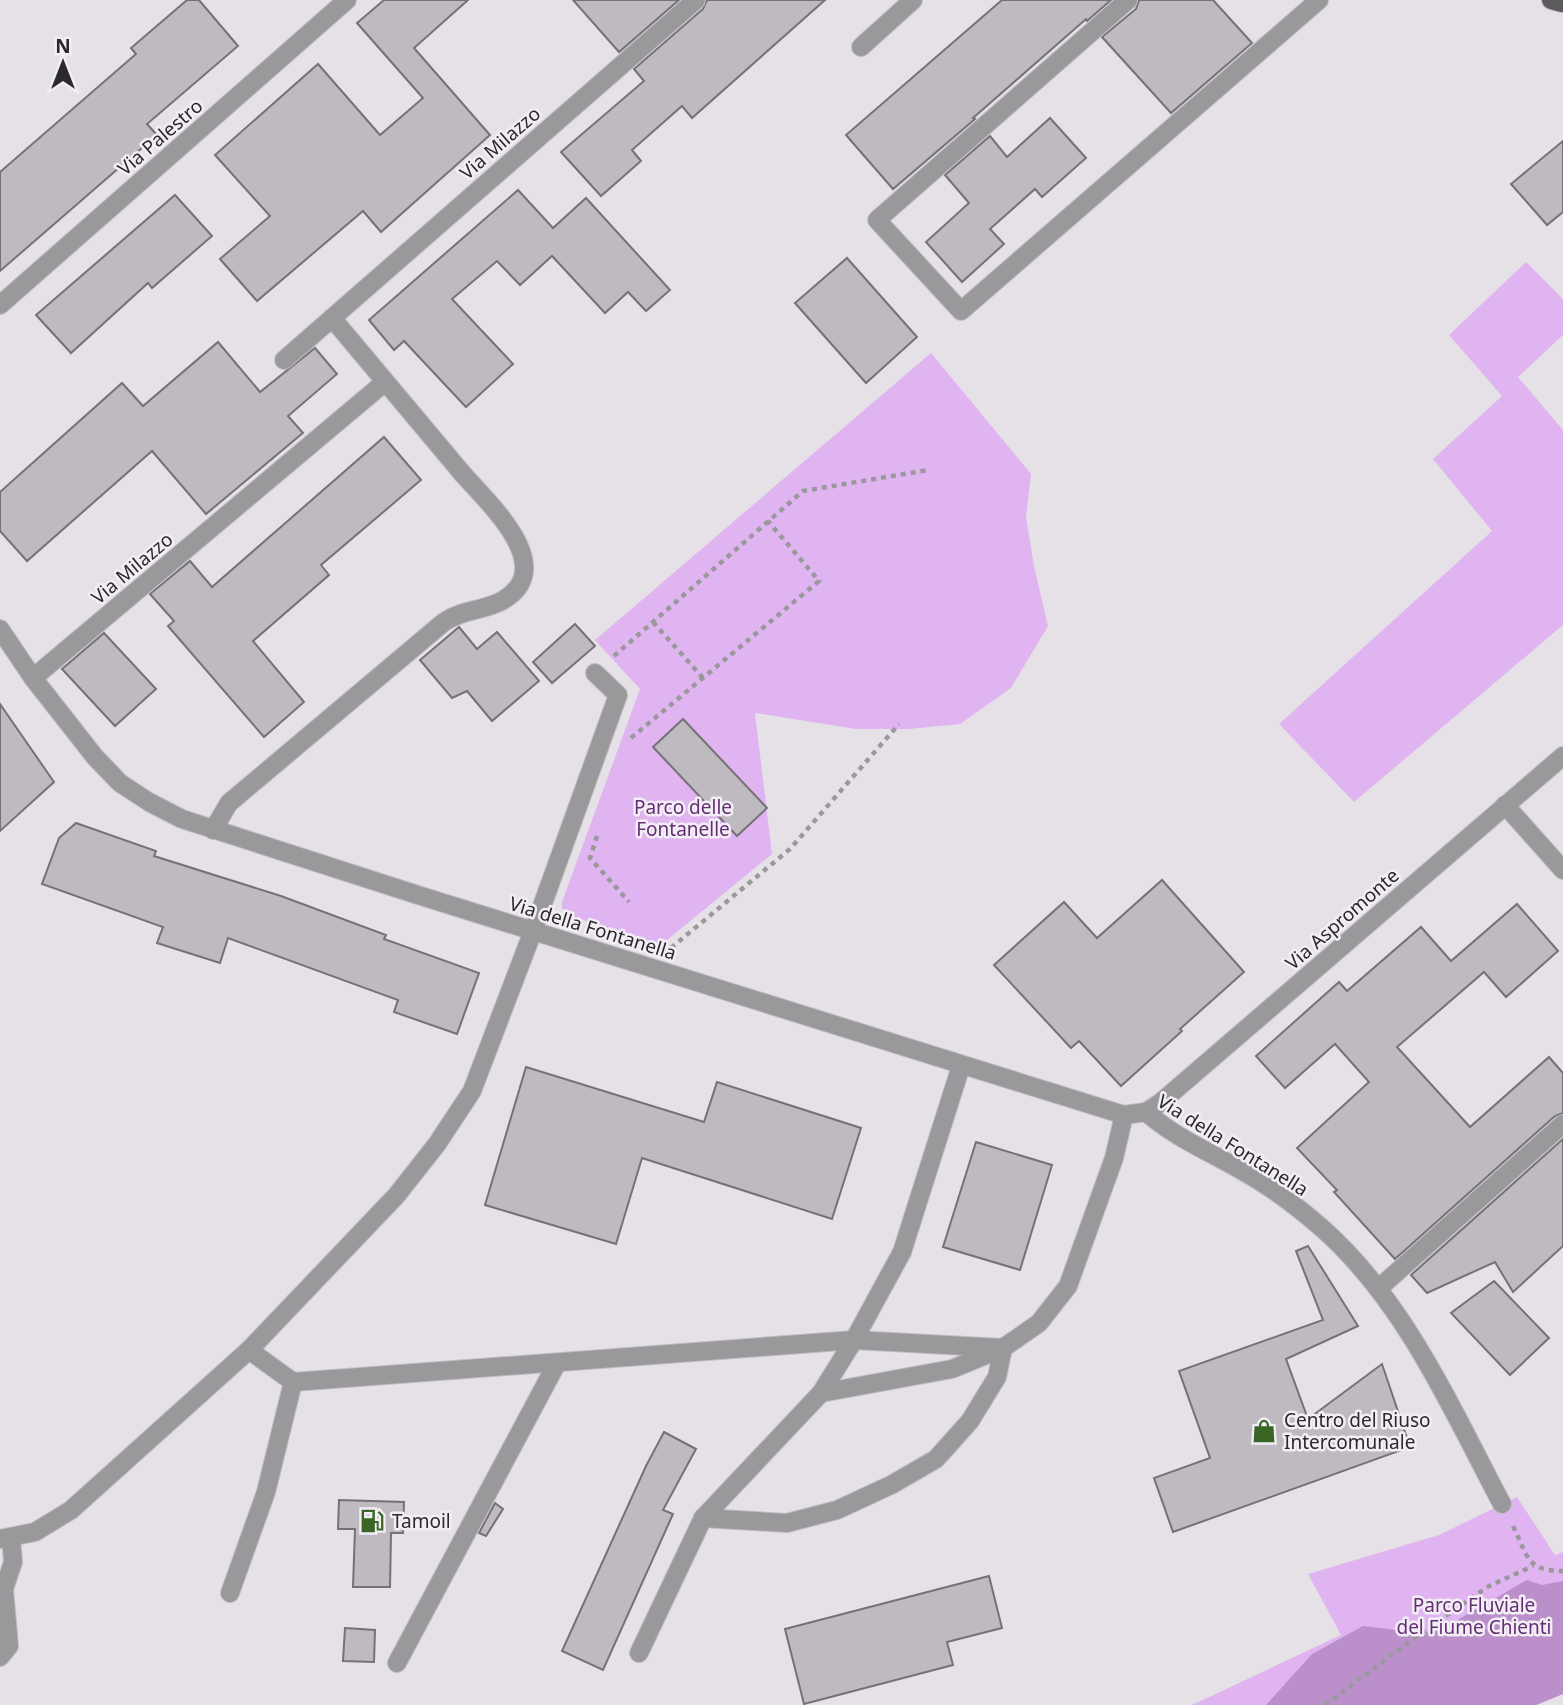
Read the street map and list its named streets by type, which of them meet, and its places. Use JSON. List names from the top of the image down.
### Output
{
  "streets": {
    "street": [
      "Via Palestro",
      "Via Milazzo",
      "Via Aspromonte",
      "Via della Fontanella"
    ]
  },
  "crossings": [
    ["Via Milazzo", "Via della Fontanella"],
    ["Via Aspromonte", "Via della Fontanella"]
  ],
  "parks": ["Parco delle Fontanelle", "Parco Fluviale del Fiume Chienti"],
  "places": {
    "shop": ["Centro del Riuso Intercomunale"],
    "fuel station": ["Tamoil"]
  },
  "north": "top"
}
